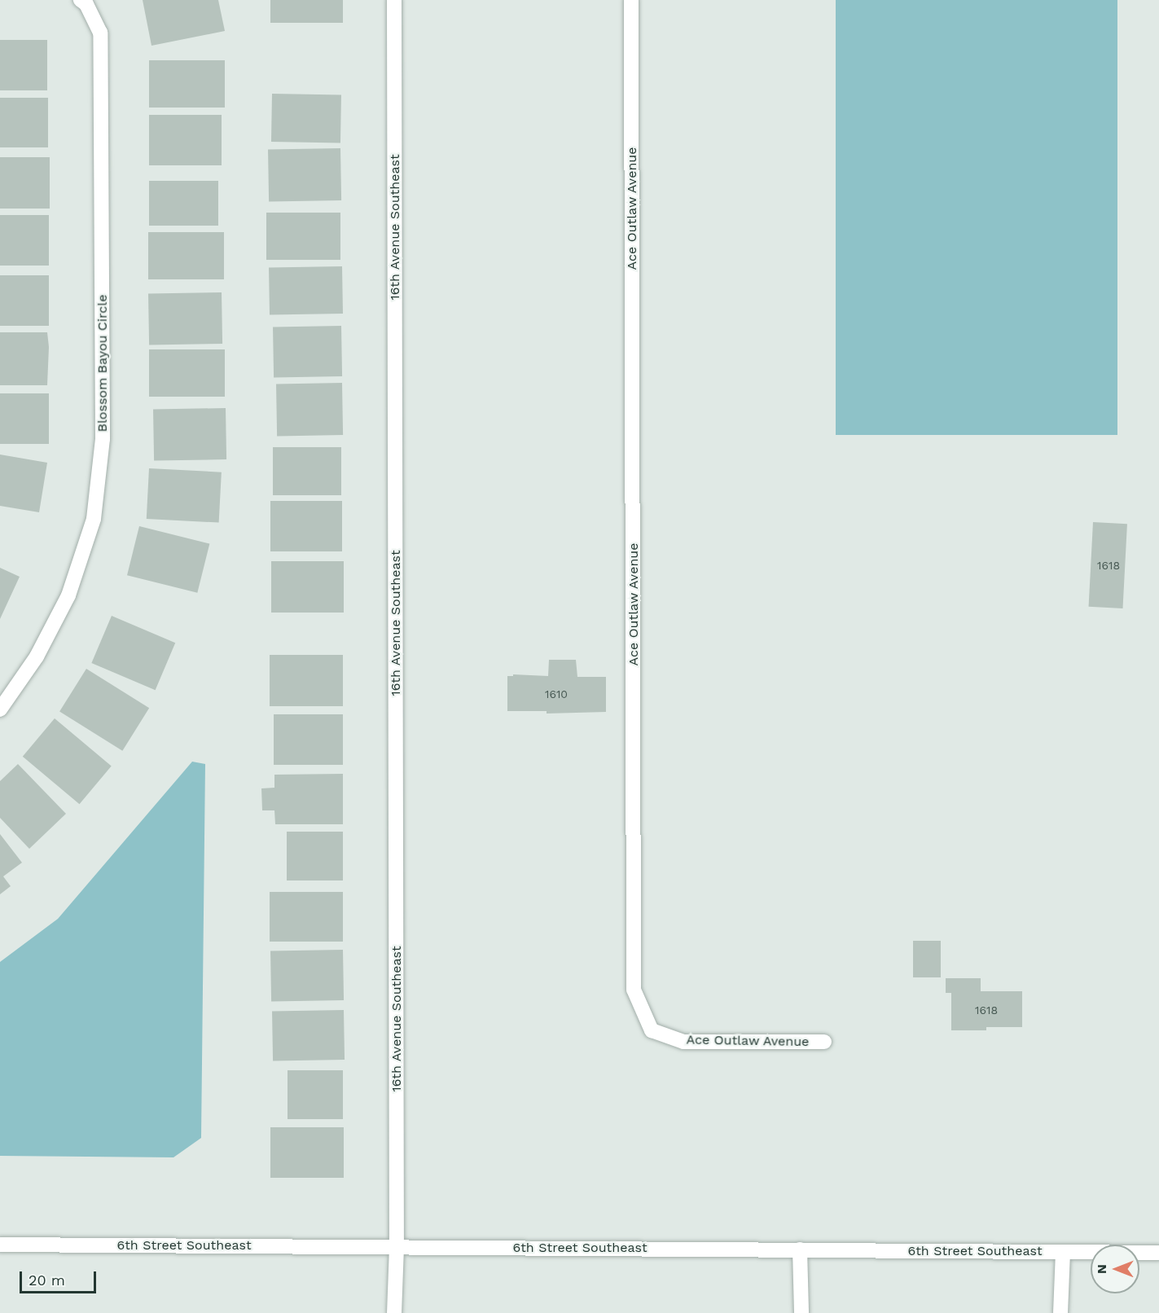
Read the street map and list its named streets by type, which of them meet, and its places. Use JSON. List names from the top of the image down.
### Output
{
  "streets": {
    "street": [
      "Ace Outlaw Avenue",
      "16th Avenue Southeast",
      "Blossom Bayou Circle",
      "6th Street Southeast"
    ]
  },
  "crossings": [
    ["16th Avenue Southeast", "6th Street Southeast"]
  ],
  "house_numbers": ["1618", "1610", "1618"],
  "scale_bar": "20 m",
  "north": "left"
}
